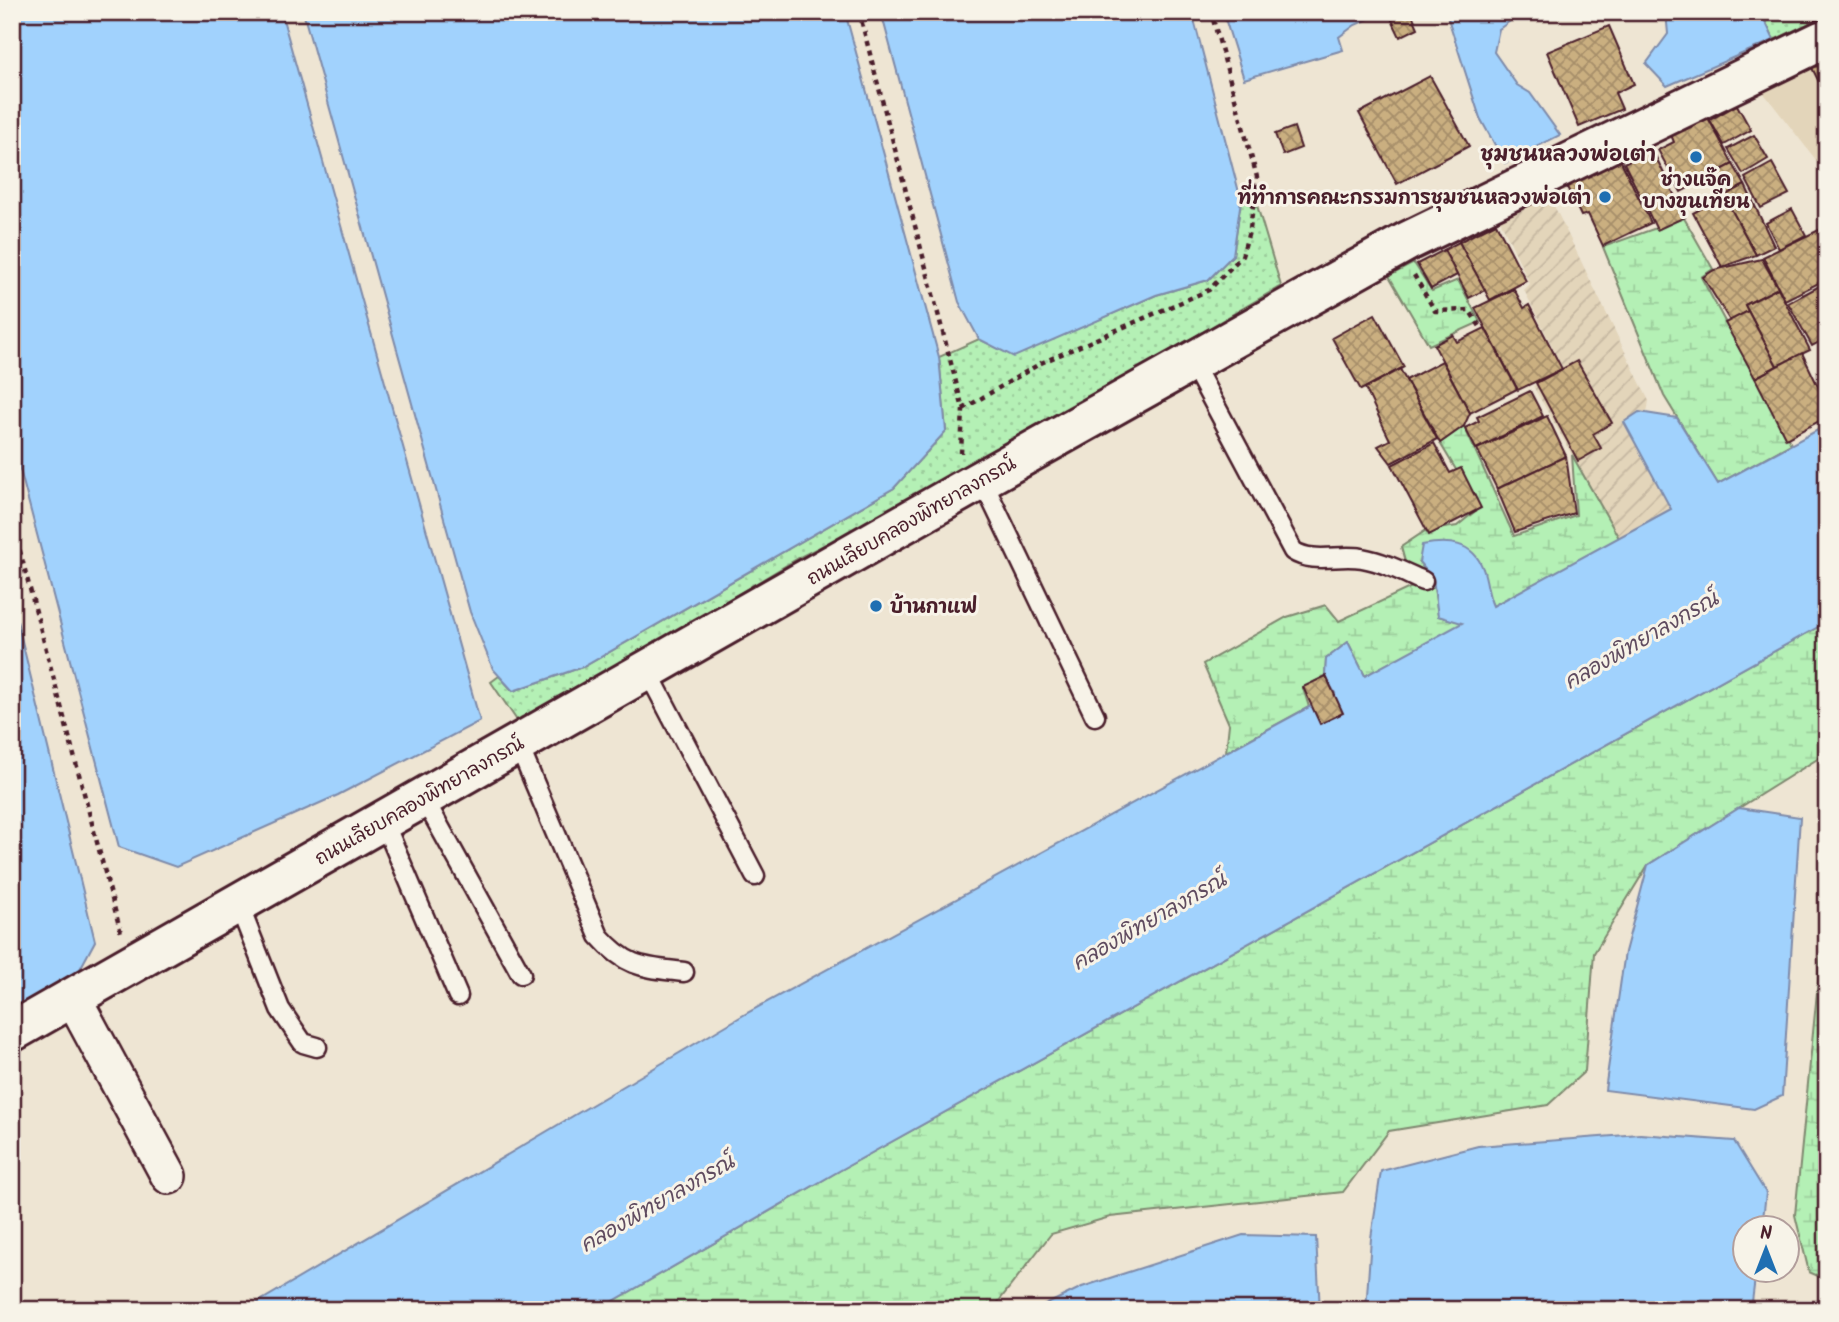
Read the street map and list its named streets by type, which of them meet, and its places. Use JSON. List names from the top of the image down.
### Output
{
  "streets": {
    "main road": ["ถนนเลียบคลองพิทยาลงกรณ์"]
  },
  "districts": ["ชุมชนหลวงพ่อเต่า"],
  "water": ["คลองพิทยาลงกรณ์"],
  "places": ["ช่างแจ๊ค บางขุนเทียน", "ที่ทำการคณะกรรมการชุมชนหลวงพ่อเต่า", "บ้านกาแฟ"],
  "north": "top"
}
